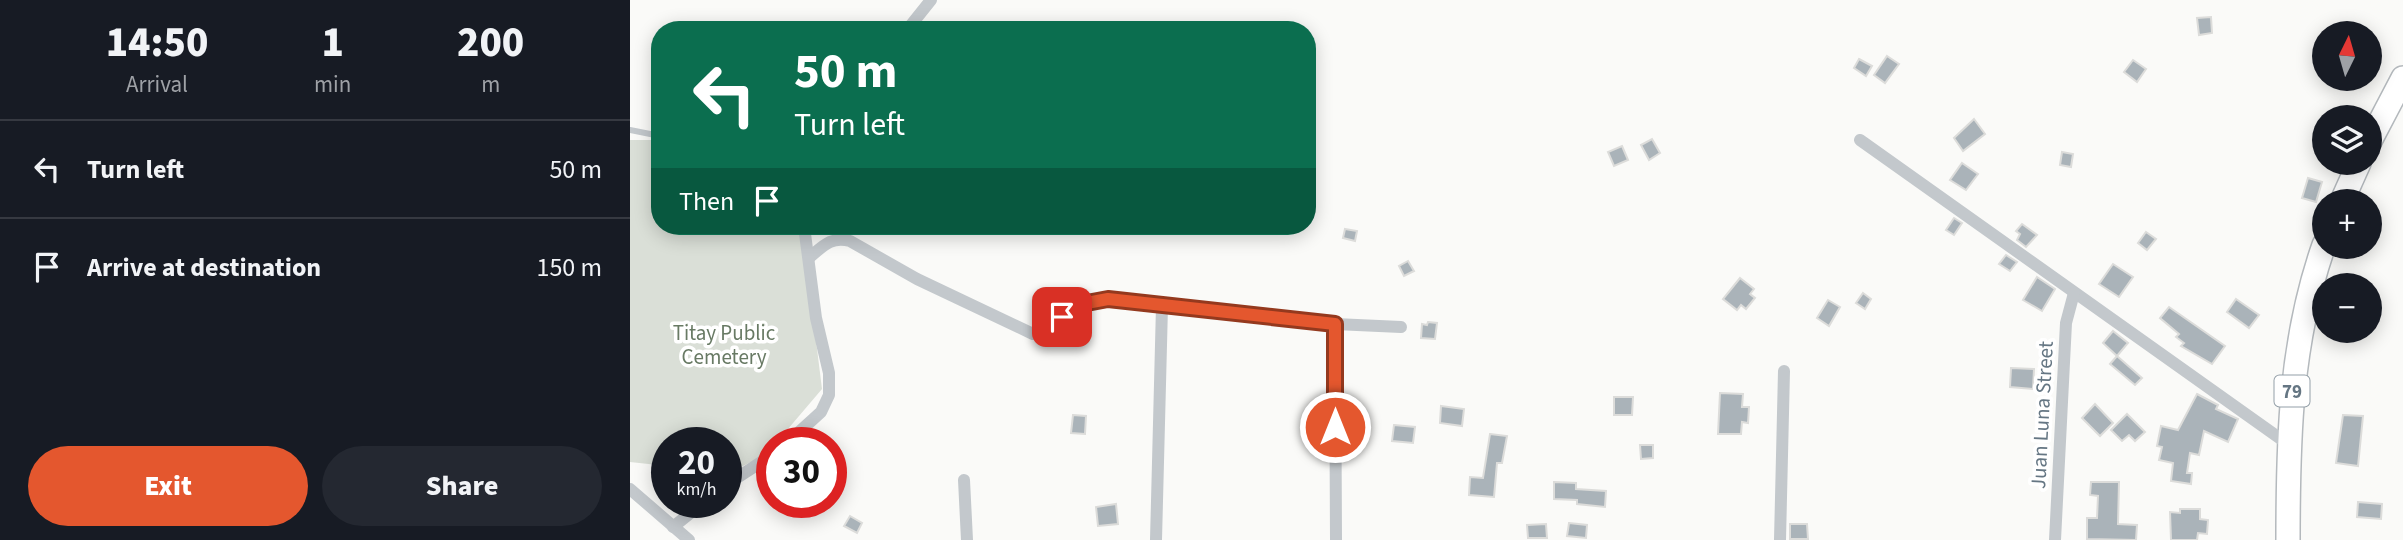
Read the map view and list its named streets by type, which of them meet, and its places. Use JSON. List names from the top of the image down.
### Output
{
  "streets": {
    "highway": ["79"],
    "street": ["Juan Luna Street"]
  },
  "parks": ["Titay Public Cemetery"],
  "north": "top",
  "page": {
    "eta": [
      "14:50",
      "Arrival",
      "1",
      "min",
      "200",
      "m"
    ],
    "map_buttons": ["+", "−"],
    "turn": ["50 m", "Turn left"],
    "list": [
      {
        "name": "Turn left",
        "value": "50 m"
      },
      {
        "name": "Arrive at destination",
        "value": "150 m"
      }
    ],
    "then": "Then",
    "speed": "20 km/h",
    "limit": "30",
    "buttons": ["Exit", "Share"]
  }
}
